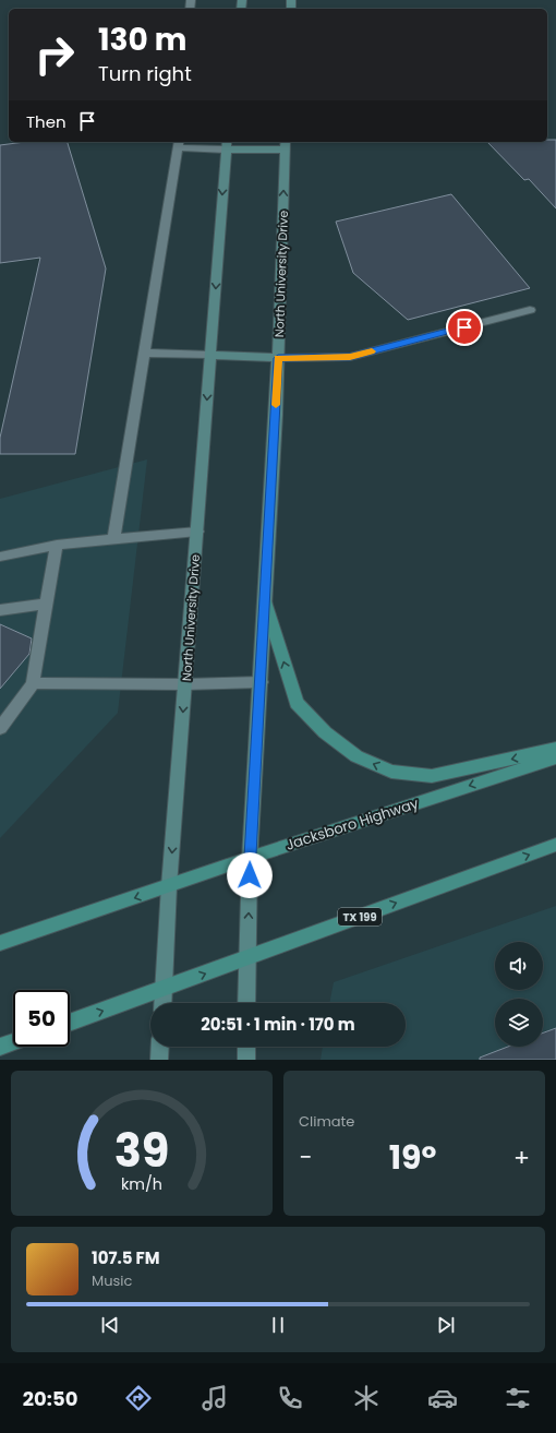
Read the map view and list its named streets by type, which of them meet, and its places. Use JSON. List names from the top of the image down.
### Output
{
  "streets": {
    "main road": ["North University Drive", "Jacksboro Highway", "TX 199"]
  },
  "crossings": [
    ["North University Drive", "Jacksboro Highway"],
    ["North University Drive", "TX 199"]
  ],
  "page": {
    "turn": ["130 m", "Turn right"],
    "then": "Then",
    "limit": "50",
    "trip": "20:51 · 1 min · 170 m",
    "tile": "Climate",
    "heat": ["−", "19°", "+"],
    "song": ["107.5 FM", "Music"],
    "tabs": "20:50",
    "gauge": ["39", "km/h"]
  }
}
